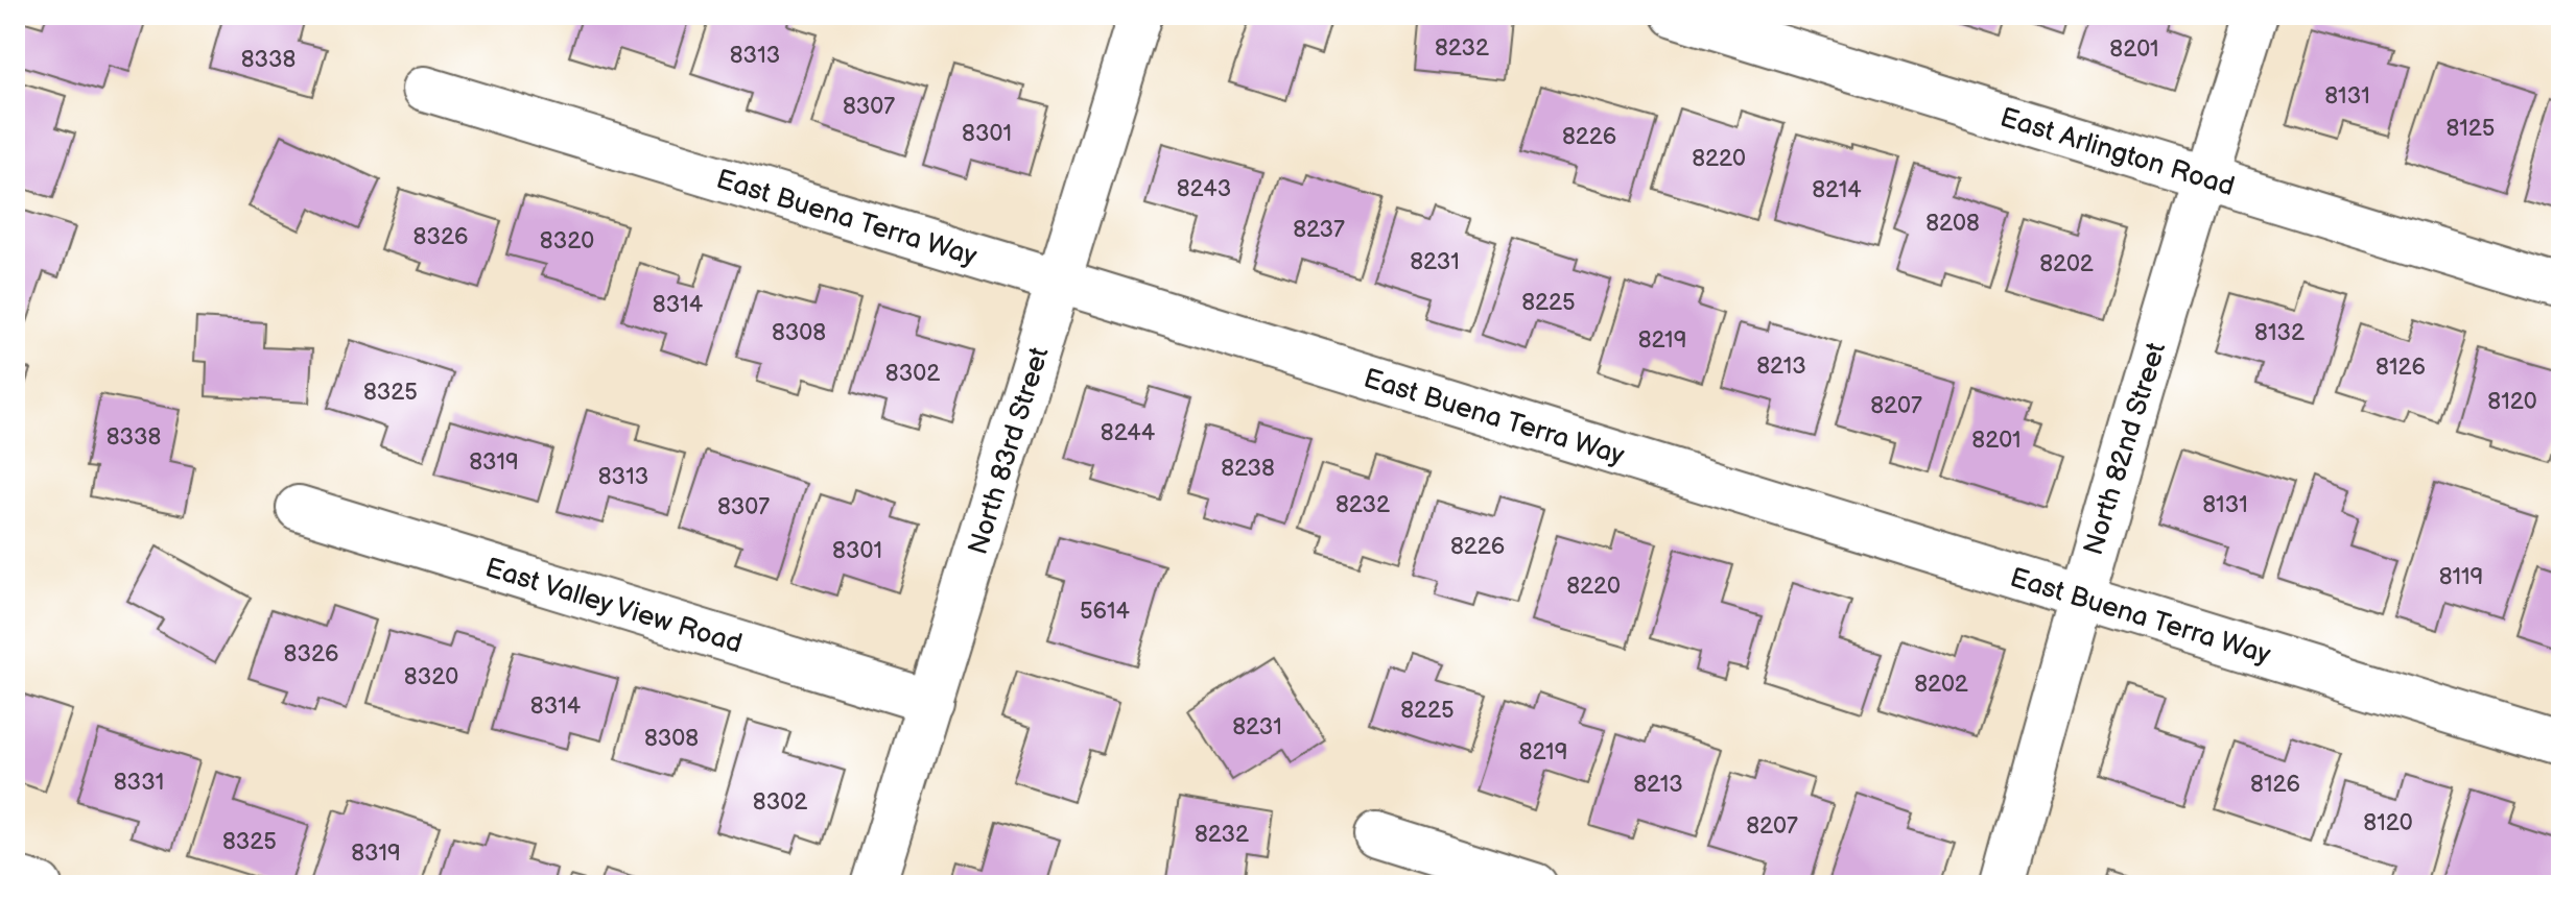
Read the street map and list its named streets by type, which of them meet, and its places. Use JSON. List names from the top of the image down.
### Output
{
  "streets": {
    "street": [
      "East Arlington Road",
      "East Buena Terra Way",
      "North 82nd Street",
      "North 83rd Street",
      "East Valley View Road"
    ]
  },
  "crossings": [
    ["East Arlington Road", "North 82nd Street"],
    ["East Buena Terra Way", "North 82nd Street"],
    ["East Buena Terra Way", "North 83rd Street"],
    ["North 83rd Street", "East Valley View Road"]
  ],
  "house_numbers": [
    "8232",
    "8201",
    "8313",
    "8338",
    "8131",
    "8307",
    "8125",
    "8301",
    "8226",
    "8220",
    "8243",
    "8214",
    "8208",
    "8237",
    "8326",
    "8320",
    "8231",
    "8202",
    "8225",
    "8314",
    "8308",
    "8132",
    "8219",
    "8213",
    "8126",
    "8302",
    "8325",
    "8120",
    "8207",
    "8244",
    "8338",
    "8201",
    "8319",
    "8238",
    "8313",
    "8232",
    "8131",
    "8307",
    "8226",
    "8301",
    "8119",
    "8220",
    "5614",
    "8326",
    "8320",
    "8202",
    "8314",
    "8225",
    "8231",
    "8308",
    "8219",
    "8331",
    "8213",
    "8126",
    "8302",
    "8120",
    "8207",
    "8232",
    "8325",
    "8319"
  ]
}
